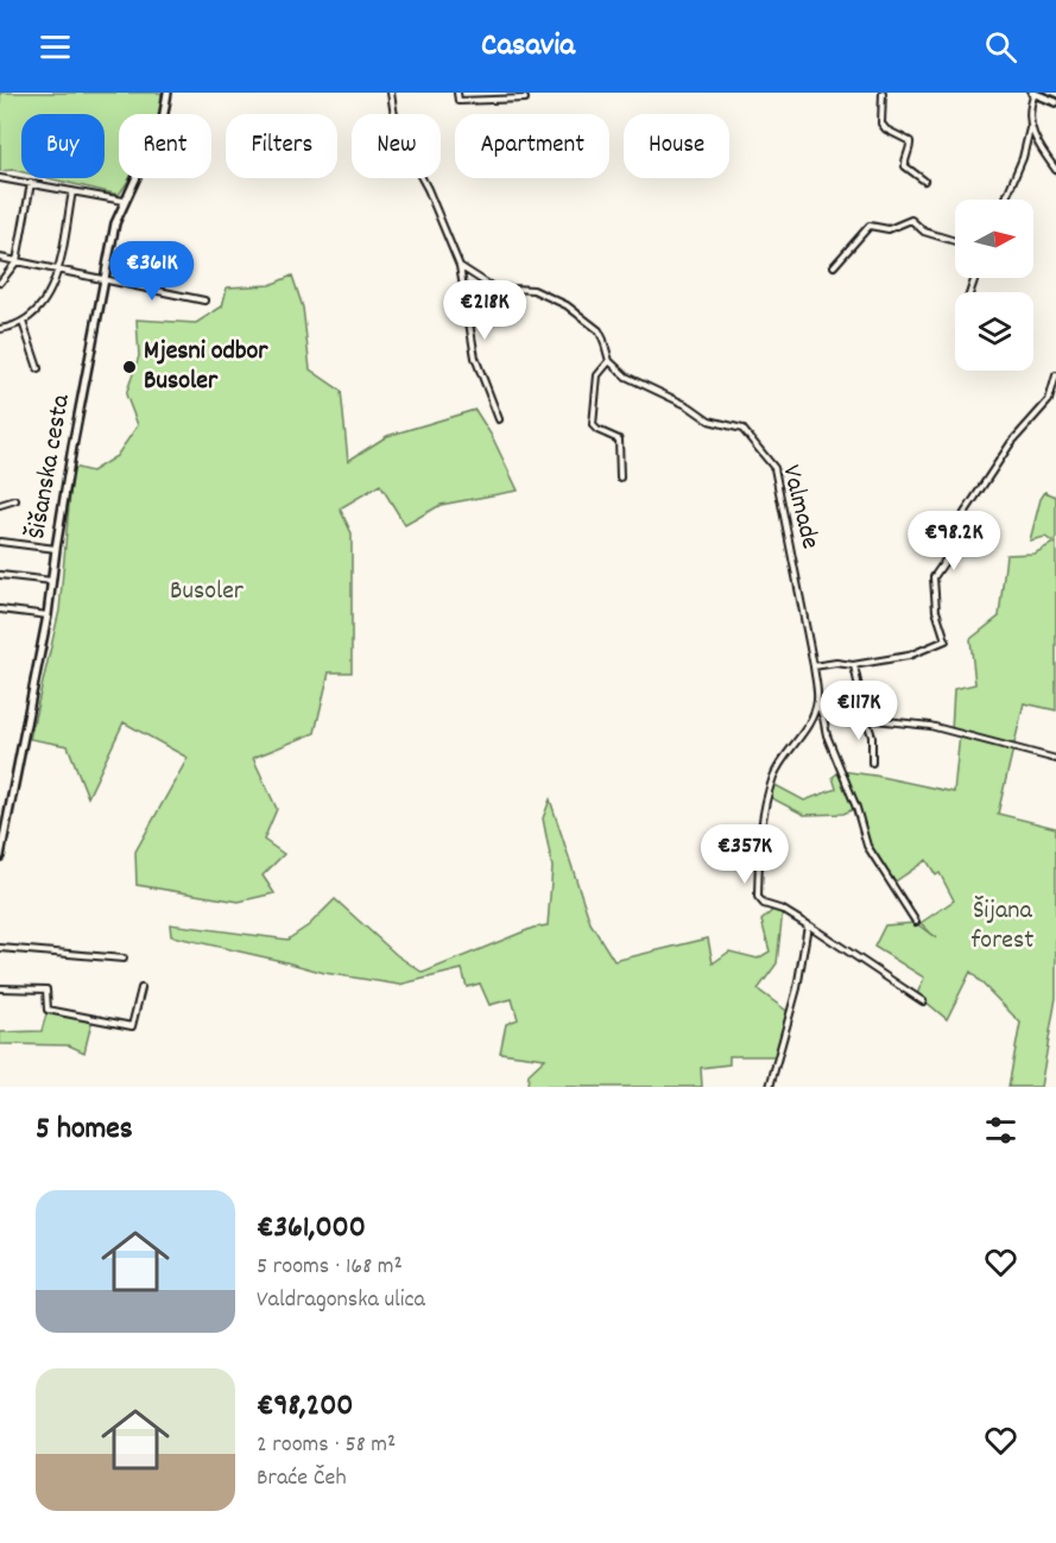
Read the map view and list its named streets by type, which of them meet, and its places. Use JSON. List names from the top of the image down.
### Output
{
  "streets": {
    "main road": ["Šišanska cesta"],
    "street": ["Valmade"]
  },
  "parks": ["Busoler", "Šijana forest"],
  "places": ["Mjesni odbor Busoler"],
  "north": "right",
  "page": {
    "header": "Casavia",
    "chip": [
      "Buy",
      "Rent",
      "Filters",
      "New",
      "Apartment",
      "House"
    ],
    "price": [
      "€361K",
      "€218K",
      "€98.2K",
      "€117K",
      "€357K"
    ],
    "heading": "5 homes",
    "list": [
      {
        "name": "€361,000",
        "note": "5 rooms · 168 m² · Valdragonska ulica"
      },
      {
        "name": "€98,200",
        "note": "2 rooms · 58 m² · Braće Čeh"
      }
    ]
  }
}
